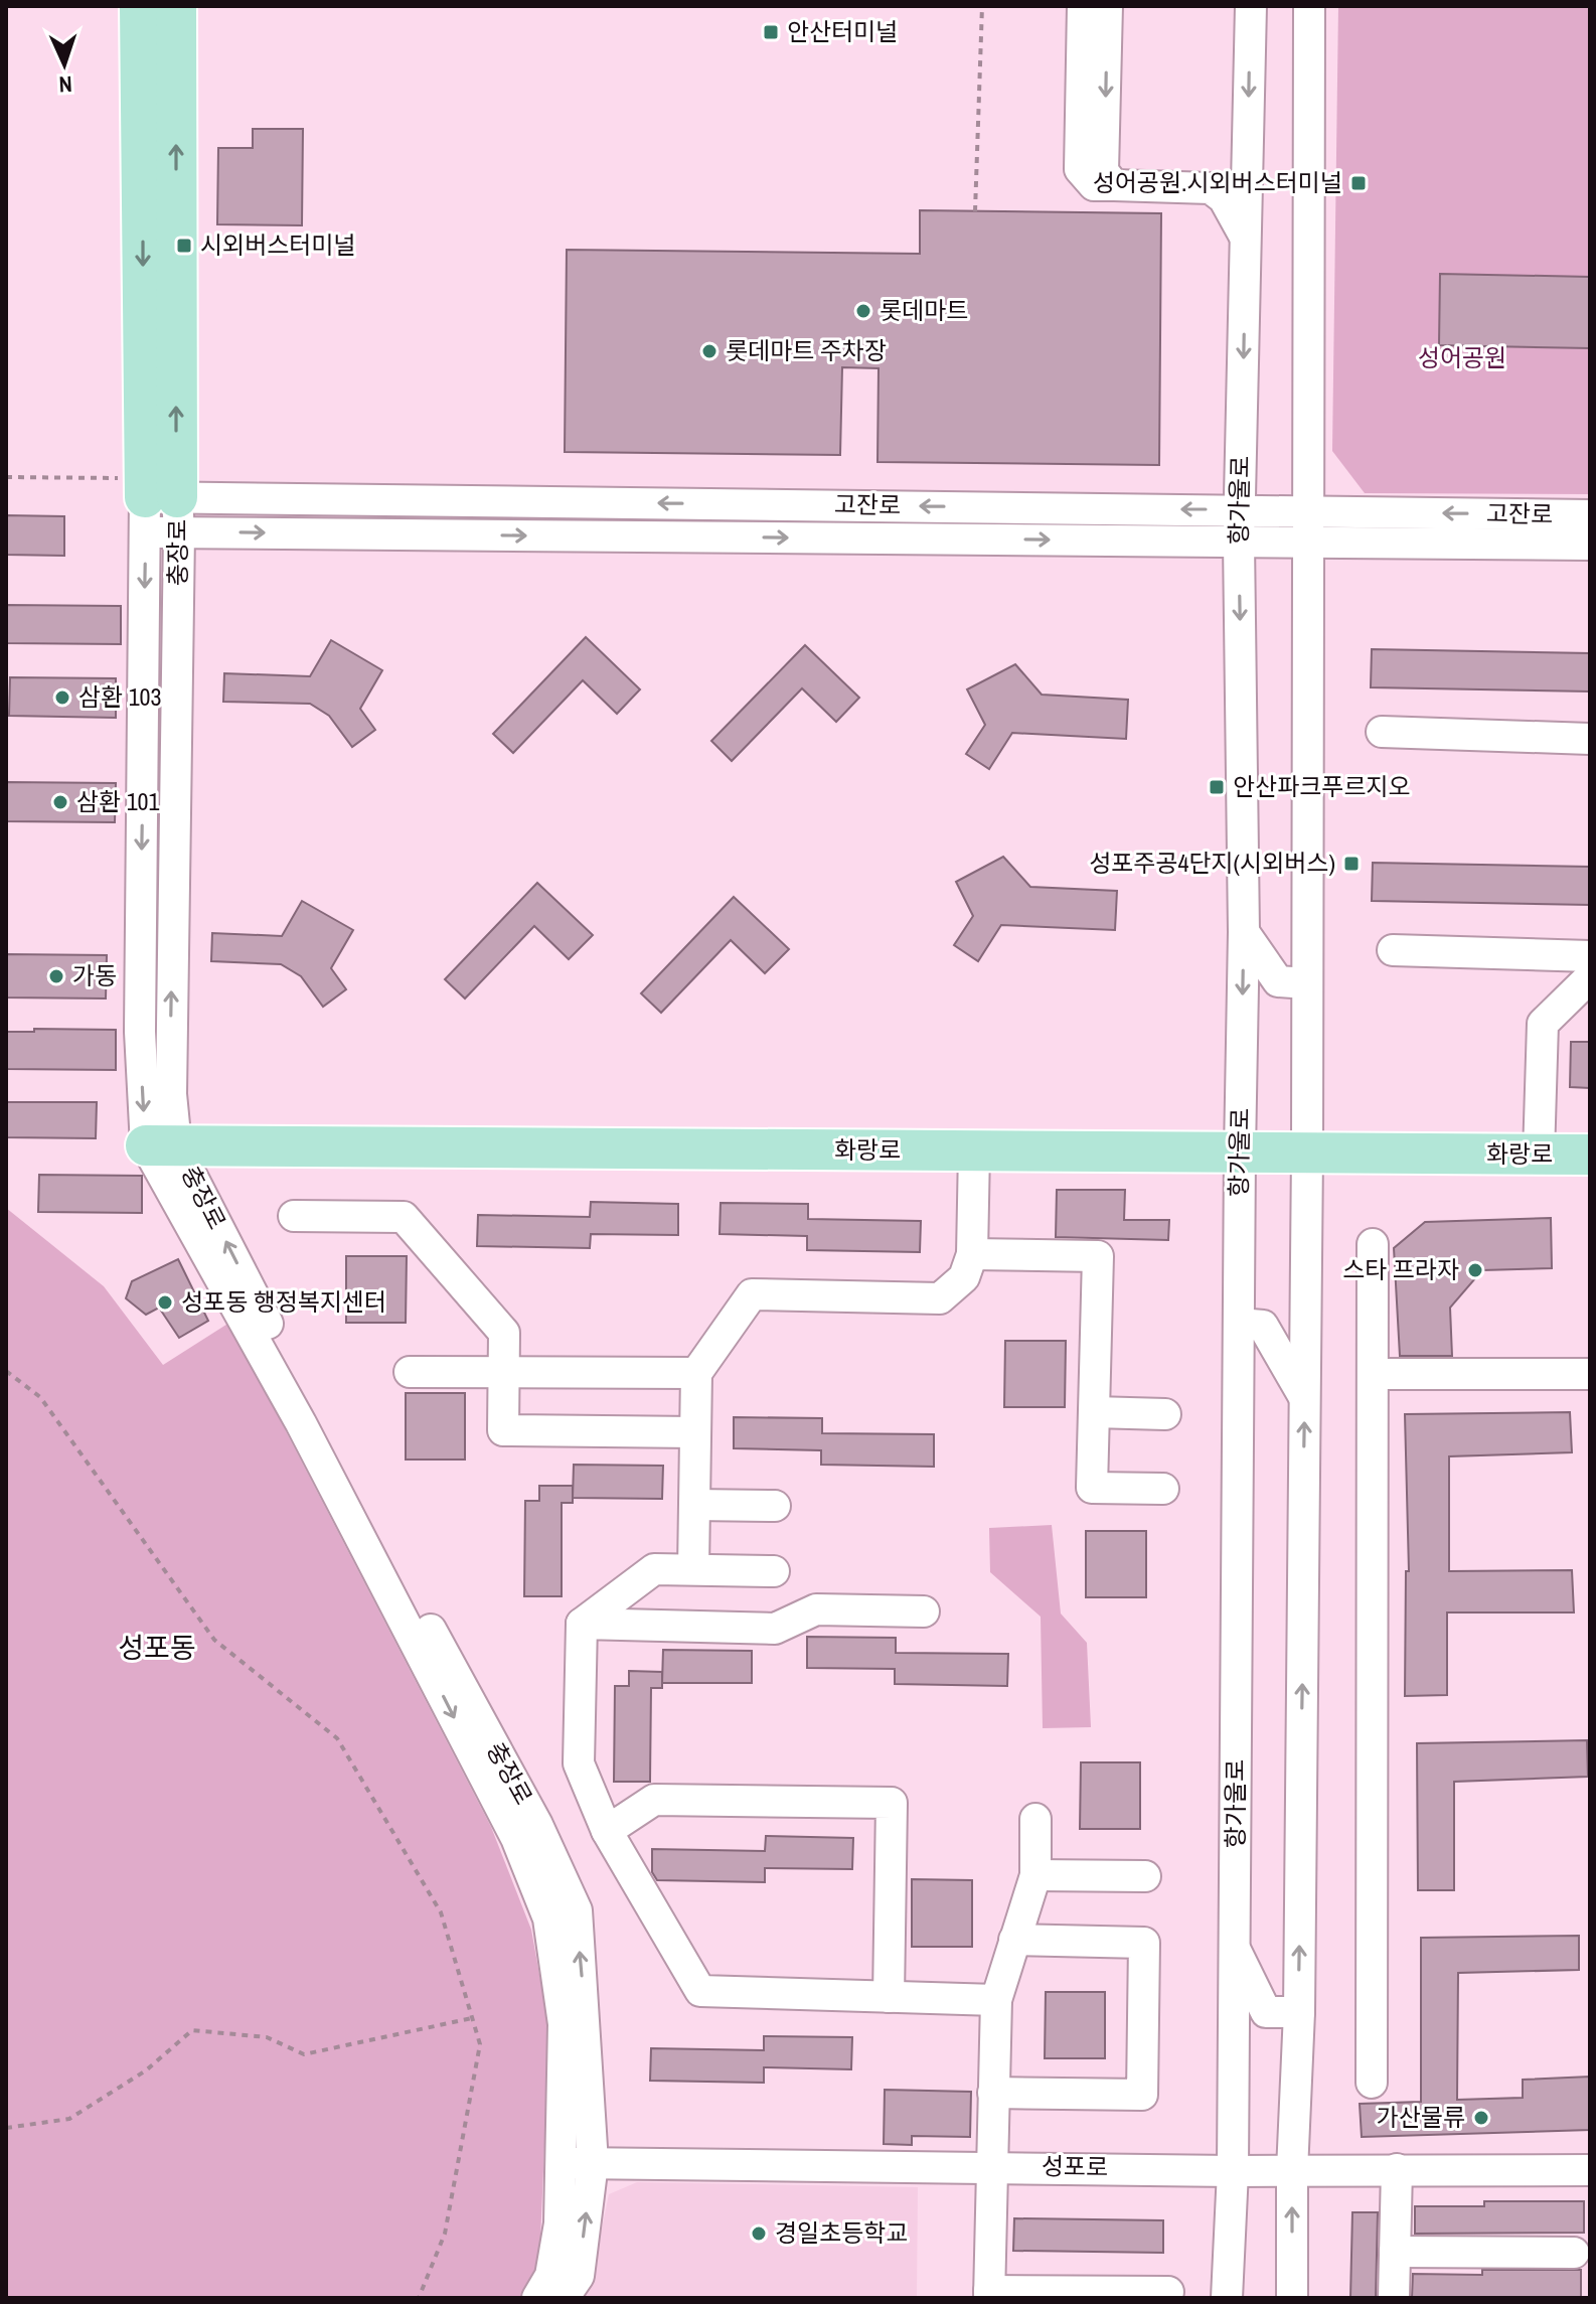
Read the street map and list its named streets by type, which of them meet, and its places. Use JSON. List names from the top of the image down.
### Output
{
  "streets": {
    "main road": ["충장로", "화랑로"],
    "street": ["항가울로", "고잔로", "성포로"]
  },
  "crossings": [
    ["항가울로", "고잔로"],
    ["항가울로", "화랑로"],
    ["항가울로", "성포로"],
    ["고잔로", "충장로"],
    ["충장로", "화랑로"],
    ["충장로", "성포로"]
  ],
  "districts": ["성포동"],
  "parks": ["성어공원"],
  "places": {
    "transit": [
      "안산터미널",
      "성어공원.시외버스터미널",
      "시외버스터미널",
      "안산파크푸르지오",
      "성포주공4단지(시외버스)"
    ],
    "other": [
      "롯데마트",
      "롯데마트 주차장",
      "삼환 103",
      "삼환 101",
      "가동",
      "스타 프라자",
      "성포동 행정복지센터",
      "가산물류",
      "경일초등학교"
    ]
  },
  "north": "bottom"
}
